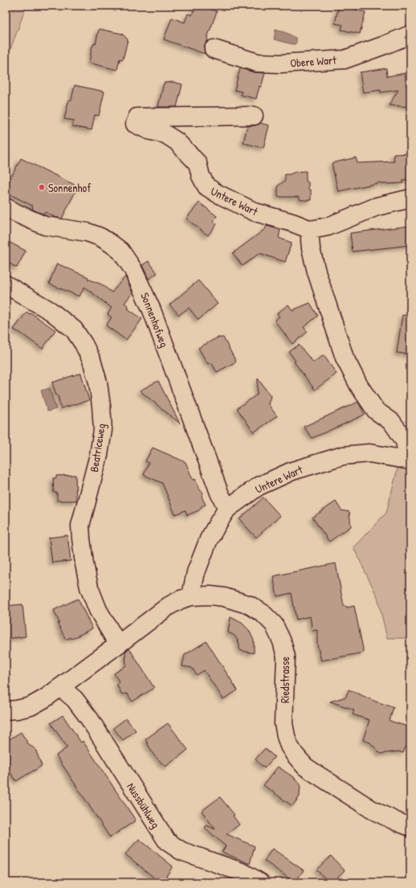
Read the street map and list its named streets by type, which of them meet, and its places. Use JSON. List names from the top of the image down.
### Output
{
  "streets": {
    "street": [
      "Obere Wart",
      "Untere Wart",
      "Sonnenhofweg",
      "Beatriceweg",
      "Riedstrasse",
      "Nussbühlweg"
    ]
  },
  "crossings": [
    ["Untere Wart", "Sonnenhofweg"],
    ["Untere Wart", "Riedstrasse"],
    ["Beatriceweg", "Riedstrasse"],
    ["Riedstrasse", "Nussbühlweg"]
  ],
  "places": ["Sonnenhof"]
}
